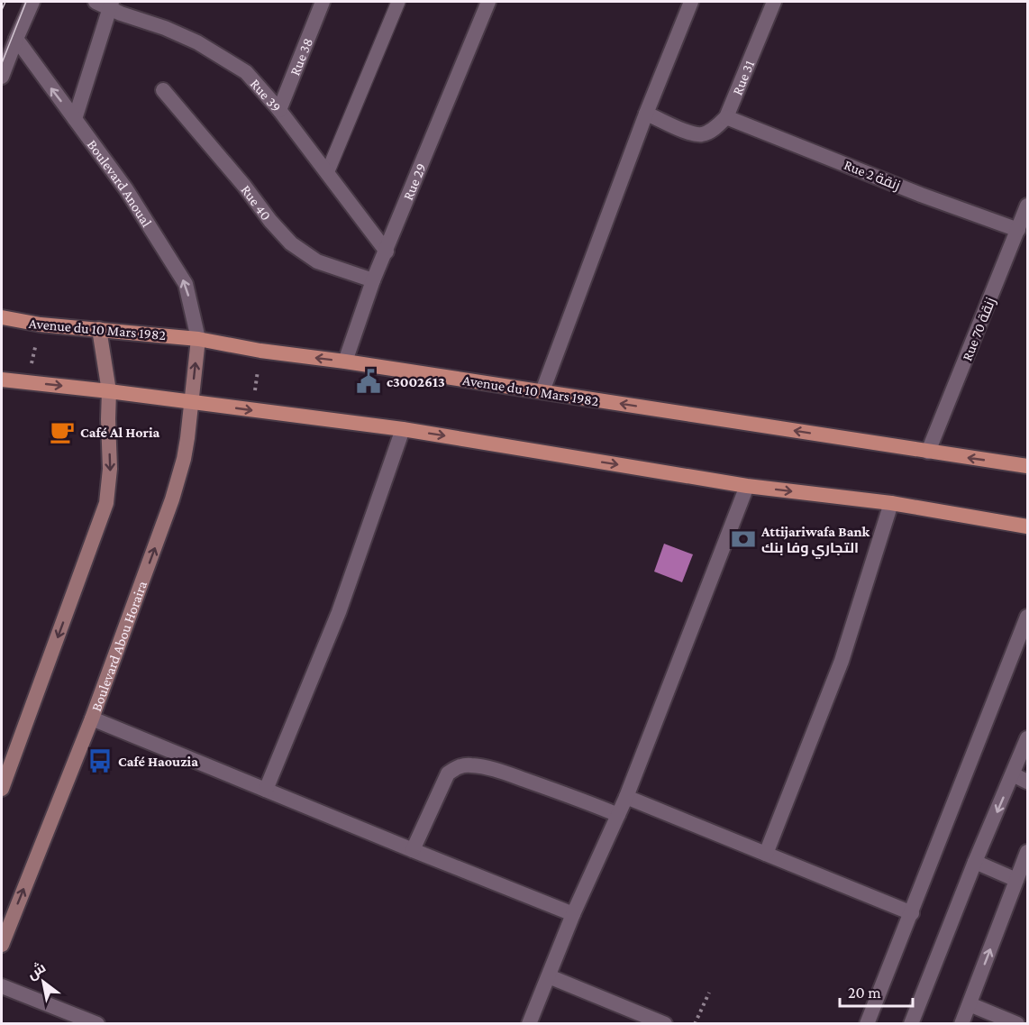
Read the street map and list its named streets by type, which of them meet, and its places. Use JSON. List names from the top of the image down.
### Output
{
  "streets": {
    "main road": ["Avenue du 10 Mars 1982", "Boulevard Abou Horaira"],
    "street": [
      "Rue 38",
      "Rue 31",
      "Rue 39",
      "Rue 2 زنقة",
      "Rue 29",
      "Boulevard Anoual",
      "Rue 40",
      "Rue 70 زنقة"
    ]
  },
  "crossings": [
    ["Rue 38", "Rue 39"],
    ["Rue 31", "Rue 2 زنقة"],
    ["Rue 39", "Rue 29"],
    ["Rue 2 زنقة", "Rue 70 زنقة"],
    ["Rue 29", "Rue 40"],
    ["Rue 29", "Avenue du 10 Mars 1982"],
    ["Boulevard Anoual", "Avenue du 10 Mars 1982"],
    ["Boulevard Anoual", "Boulevard Abou Horaira"],
    ["Avenue du 10 Mars 1982", "Rue 70 زنقة"],
    ["Avenue du 10 Mars 1982", "Boulevard Abou Horaira"]
  ],
  "one_way": ["Boulevard Anoual"],
  "places": {
    "public building": ["c3002613"],
    "cafe": ["Café Al Horia"],
    "bank": ["Attijariwafa Bank التجاري وفا بنك"],
    "bus stop": ["Café Haouzia"]
  },
  "scale_bar": "20 m",
  "north": "top left"
}
